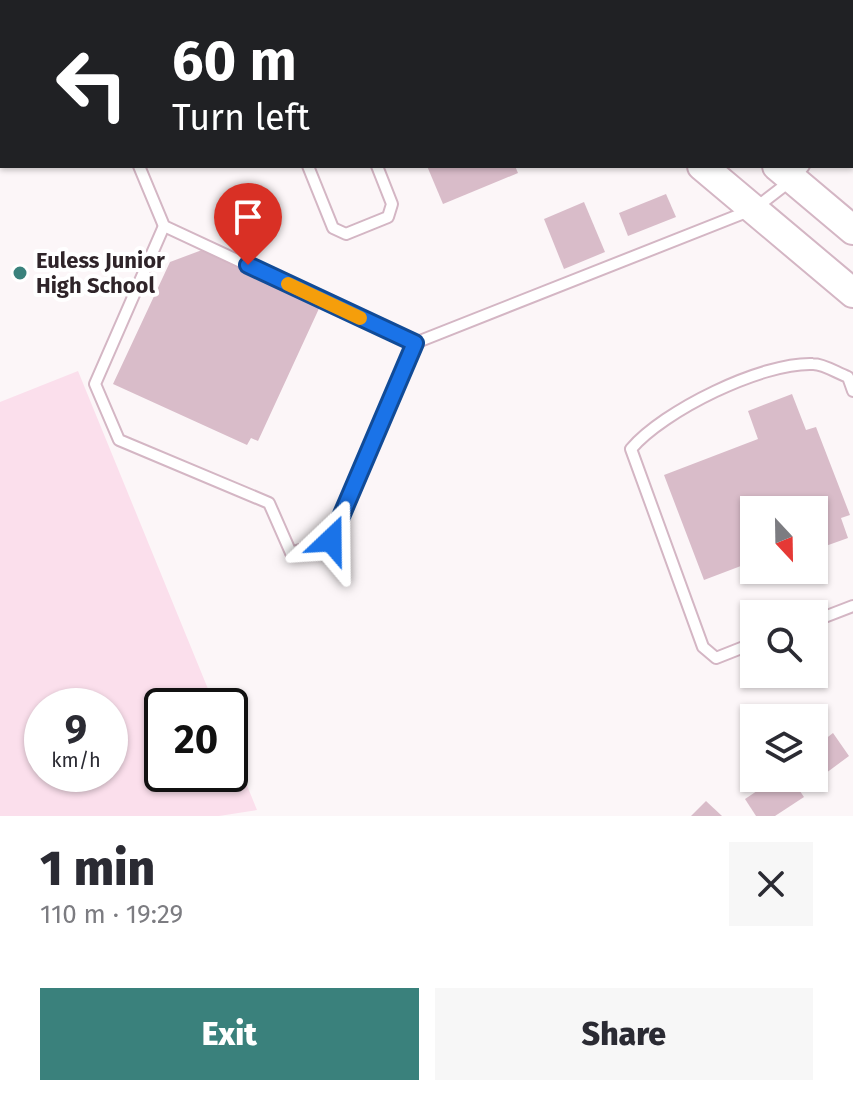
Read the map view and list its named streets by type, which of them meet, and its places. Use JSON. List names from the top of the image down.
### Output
{
  "places": ["Euless Junior High School"],
  "north": "bottom",
  "page": {
    "turn": ["60 m", "Turn left"],
    "speed": "9 km/h",
    "limit": "20",
    "heading": ["1 min", "110 m · 19:29"],
    "buttons": ["Exit", "Share"]
  }
}
